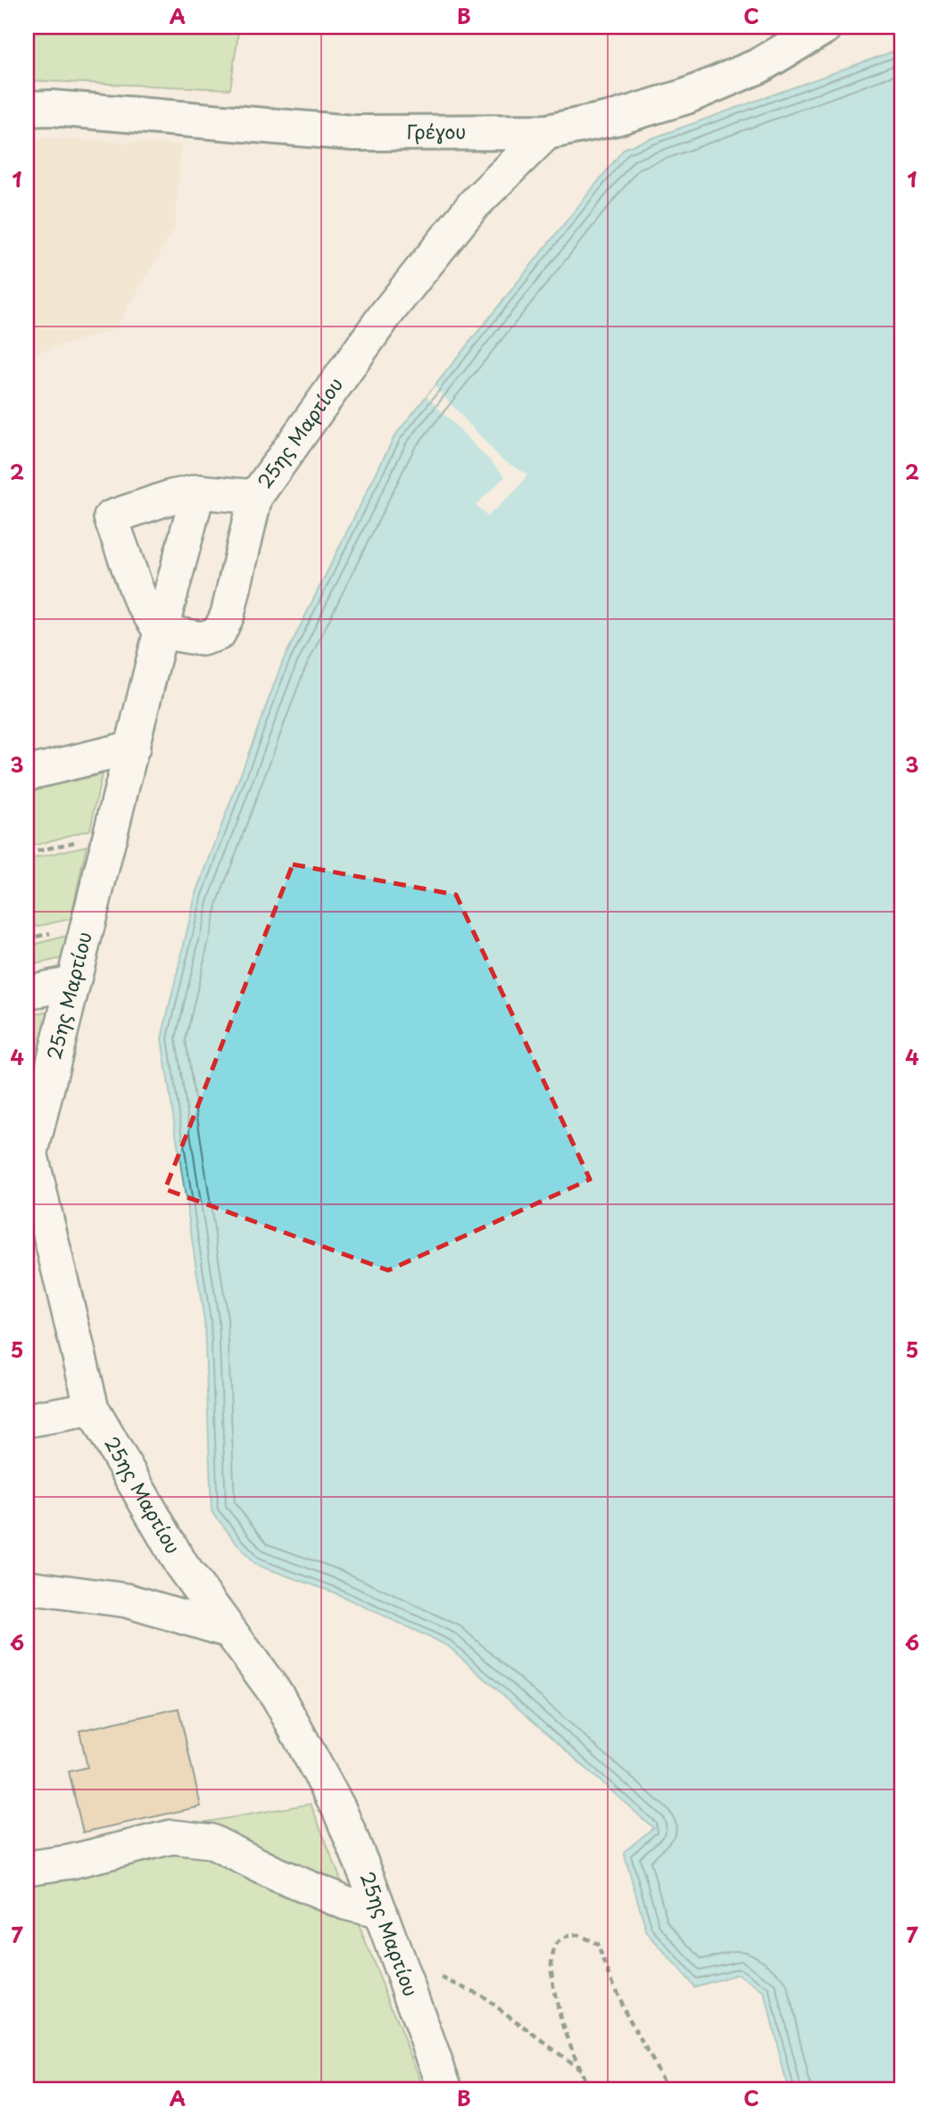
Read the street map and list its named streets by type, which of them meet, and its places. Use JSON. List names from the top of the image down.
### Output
{
  "streets": {
    "main road": ["Γρέγου"],
    "street": ["25ης Μαρτίου"]
  },
  "crossings": [
    ["Γρέγου", "25ης Μαρτίου"]
  ],
  "grid": {
    "columns": ["A", "B", "C"],
    "rows": [
      "1",
      "2",
      "3",
      "4",
      "5",
      "6",
      "7"
    ]
  }
}
